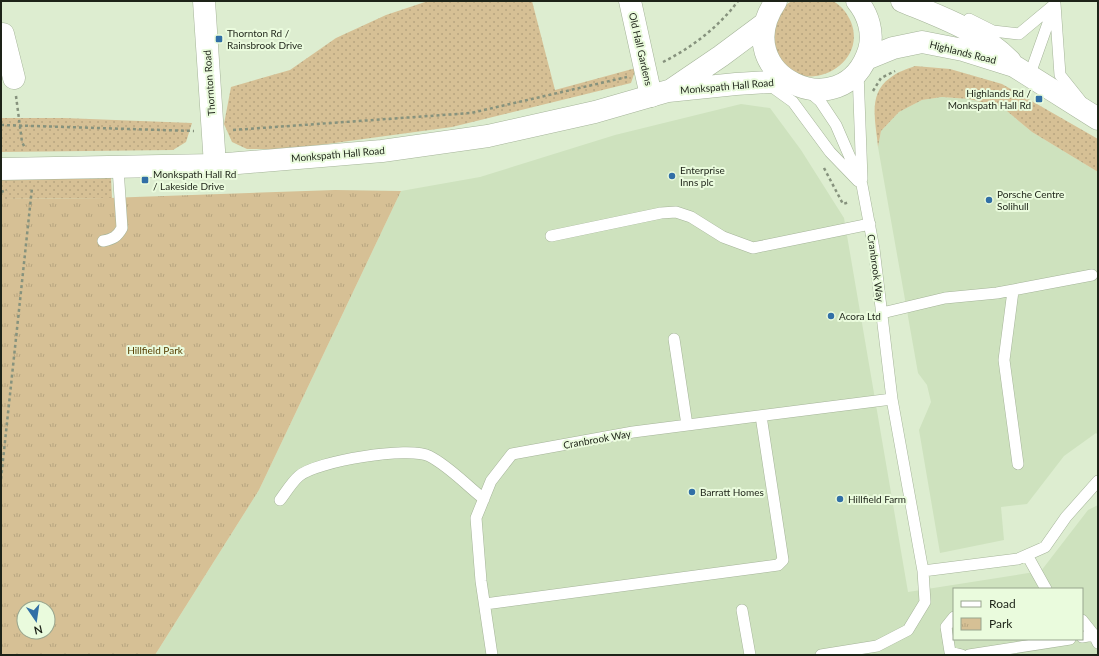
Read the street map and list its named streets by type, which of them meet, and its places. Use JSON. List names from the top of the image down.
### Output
{
  "streets": {
    "street": [
      "Old Hall Gardens",
      "Highlands Road",
      "Thornton Road",
      "Monkspath Hall Road"
    ],
    "lane": ["Cranbrook Way"]
  },
  "crossings": [
    ["Old Hall Gardens", "Monkspath Hall Road"],
    ["Highlands Road", "Monkspath Hall Road"],
    ["Thornton Road", "Monkspath Hall Road"]
  ],
  "parks": ["Hillfield Park"],
  "places": {
    "transit": ["Thornton Rd / Rainsbrook Drive", "Highlands Rd / Monkspath Hall Rd", "Monkspath Hall Rd / Lakeside Drive"],
    "other": [
      "Enterprise Inns plc",
      "Porsche Centre Solihull",
      "Acora Ltd",
      "Barratt Homes",
      "Hillfield Farm"
    ]
  },
  "legend": ["Road", "Park"],
  "north": "bottom"
}
